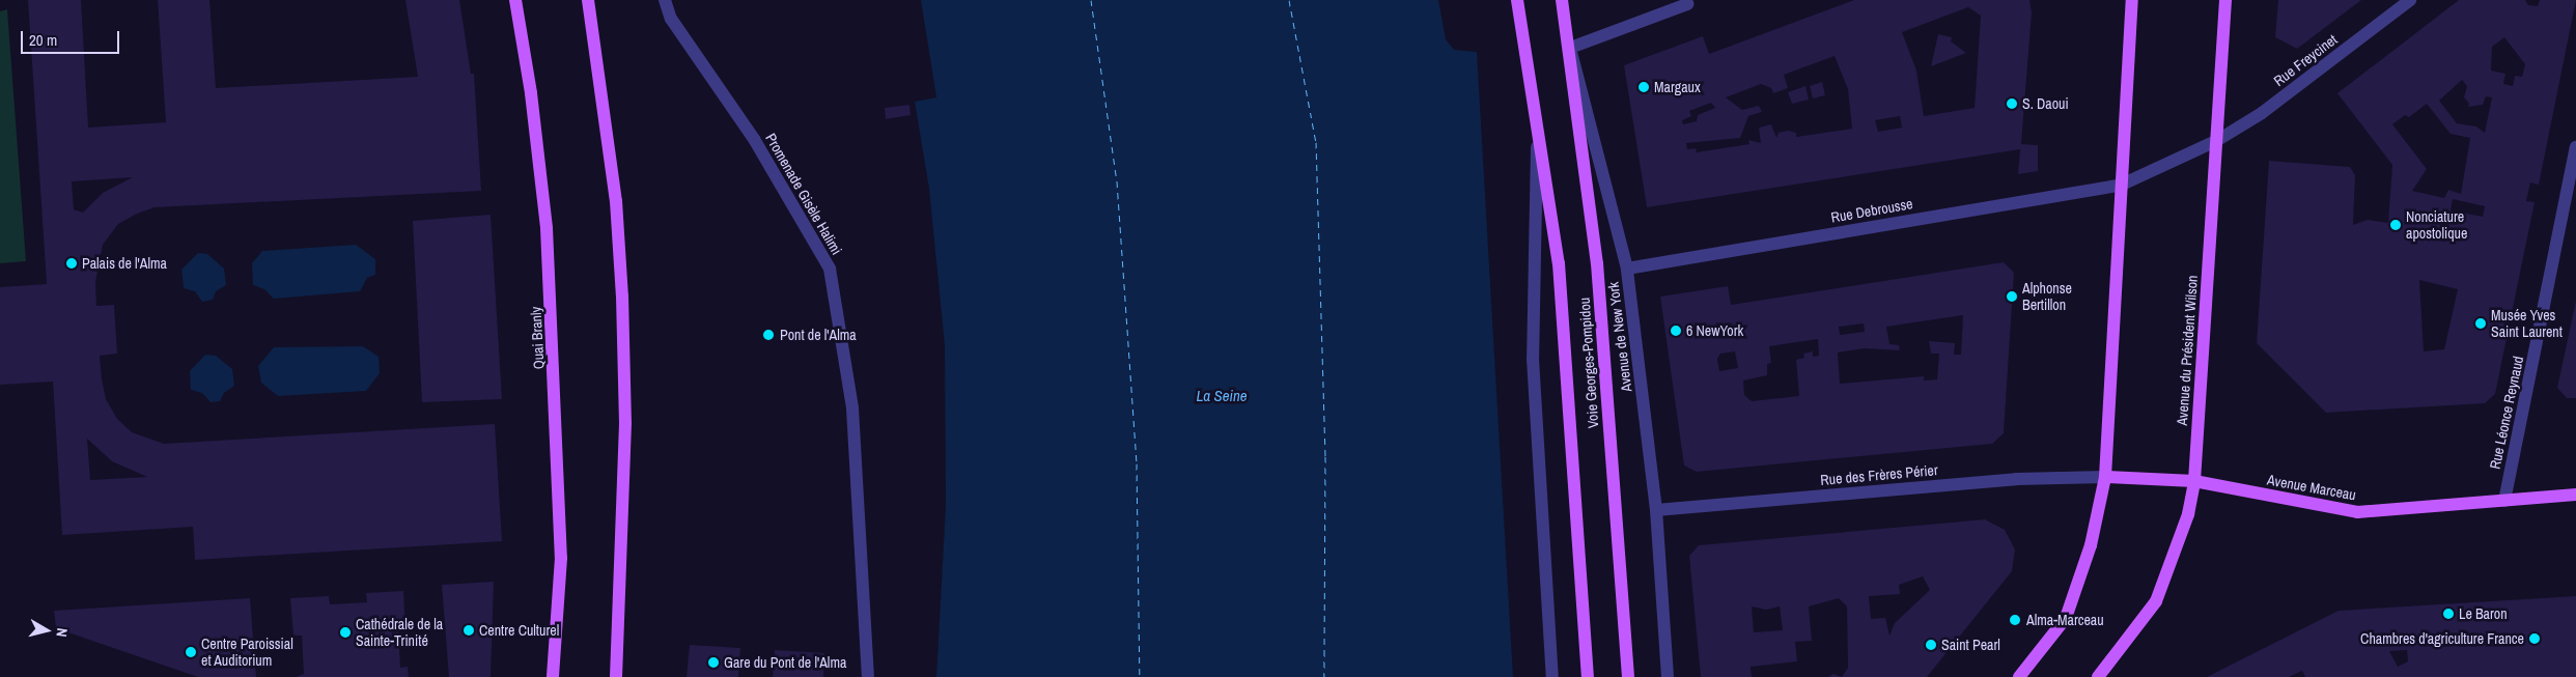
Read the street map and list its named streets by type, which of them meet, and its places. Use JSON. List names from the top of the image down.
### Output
{
  "streets": {
    "main road": [
      "Avenue de New York",
      "Quai Branly",
      "Avenue du Président Wilson",
      "Voie Georges-Pompidou",
      "Avenue Marceau"
    ],
    "street": [
      "Rue Freycinet",
      "Promenade Gisèle Halimi",
      "Rue Debrousse",
      "Rue Léonce Reynaud",
      "Rue des Frères Périer"
    ]
  },
  "crossings": [
    ["Rue Freycinet", "Rue Debrousse"],
    ["Rue Freycinet", "Avenue du Président Wilson"],
    ["Rue Debrousse", "Avenue de New York"],
    ["Avenue de New York", "Voie Georges-Pompidou"],
    ["Avenue de New York", "Rue des Frères Périer"],
    ["Avenue du Président Wilson", "Avenue Marceau"],
    ["Rue Léonce Reynaud", "Avenue Marceau"],
    ["Rue des Frères Périer", "Avenue Marceau"]
  ],
  "water": ["La Seine"],
  "places": [
    "Margaux",
    "S. Daoui",
    "Nonciature apostolique",
    "Palais de l'Alma",
    "Alphonse Bertillon",
    "Musée Yves Saint Laurent",
    "6 NewYork",
    "Pont de l'Alma",
    "Le Baron",
    "Alma-Marceau",
    "Centre Culturel",
    "Cathédrale de la Sainte-Trinité",
    "Chambres d'agriculture France",
    "Saint Pearl",
    "Centre Paroissial et Auditorium",
    "Gare du Pont de l'Alma"
  ],
  "scale_bar": "20 m",
  "north": "right"
}
